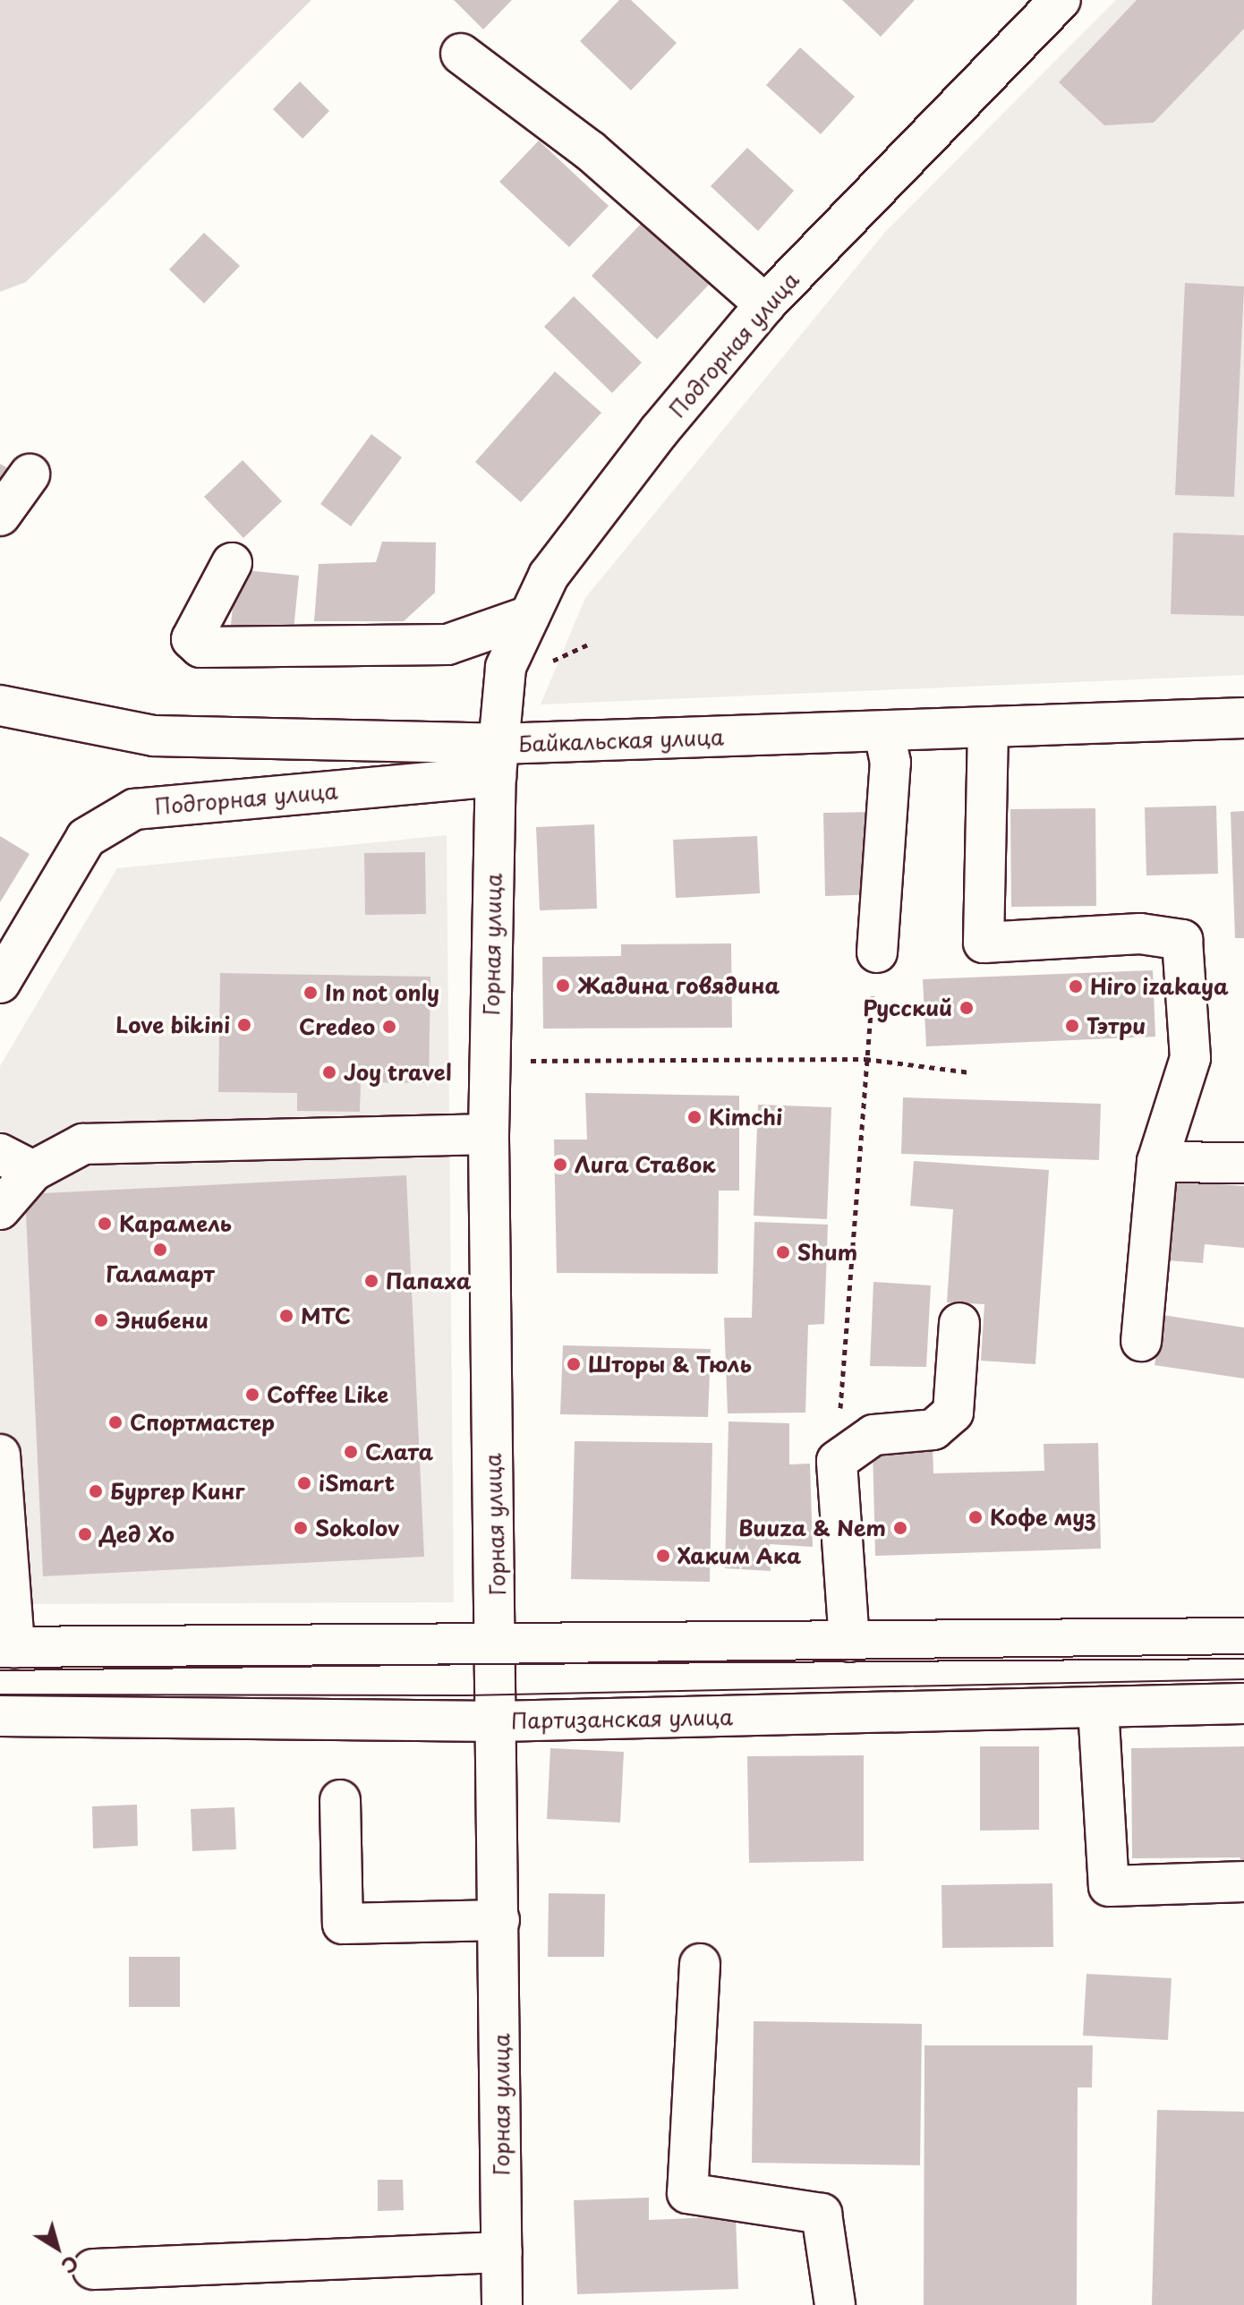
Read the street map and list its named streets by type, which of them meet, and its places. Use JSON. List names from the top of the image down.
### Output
{
  "streets": {
    "street": [
      "Подгорная улица",
      "Байкальская улица",
      "Горная улица",
      "Партизанская улица"
    ]
  },
  "crossings": [
    ["Подгорная улица", "Байкальская улица"],
    ["Подгорная улица", "Горная улица"],
    ["Байкальская улица", "Горная улица"],
    ["Горная улица", "Партизанская улица"]
  ],
  "places": [
    "Жадина говядина",
    "Hiro izakaya",
    "In not only",
    "Русский",
    "Love bikini",
    "Тэтри",
    "Credeo",
    "Joy travel",
    "Kimchi",
    "Лига Ставок",
    "Карамель",
    "Галамарт",
    "Shum",
    "Папаха",
    "МТС",
    "Энибени",
    "Шторы & Тюль",
    "Coffee Like",
    "Спортмастер",
    "Слата",
    "iSmart",
    "Бургер Кинг",
    "Кофе муз",
    "Sokolov",
    "Buuza & Nem",
    "Дед Хо",
    "Хаким Ака"
  ],
  "north": "bottom right"
}
